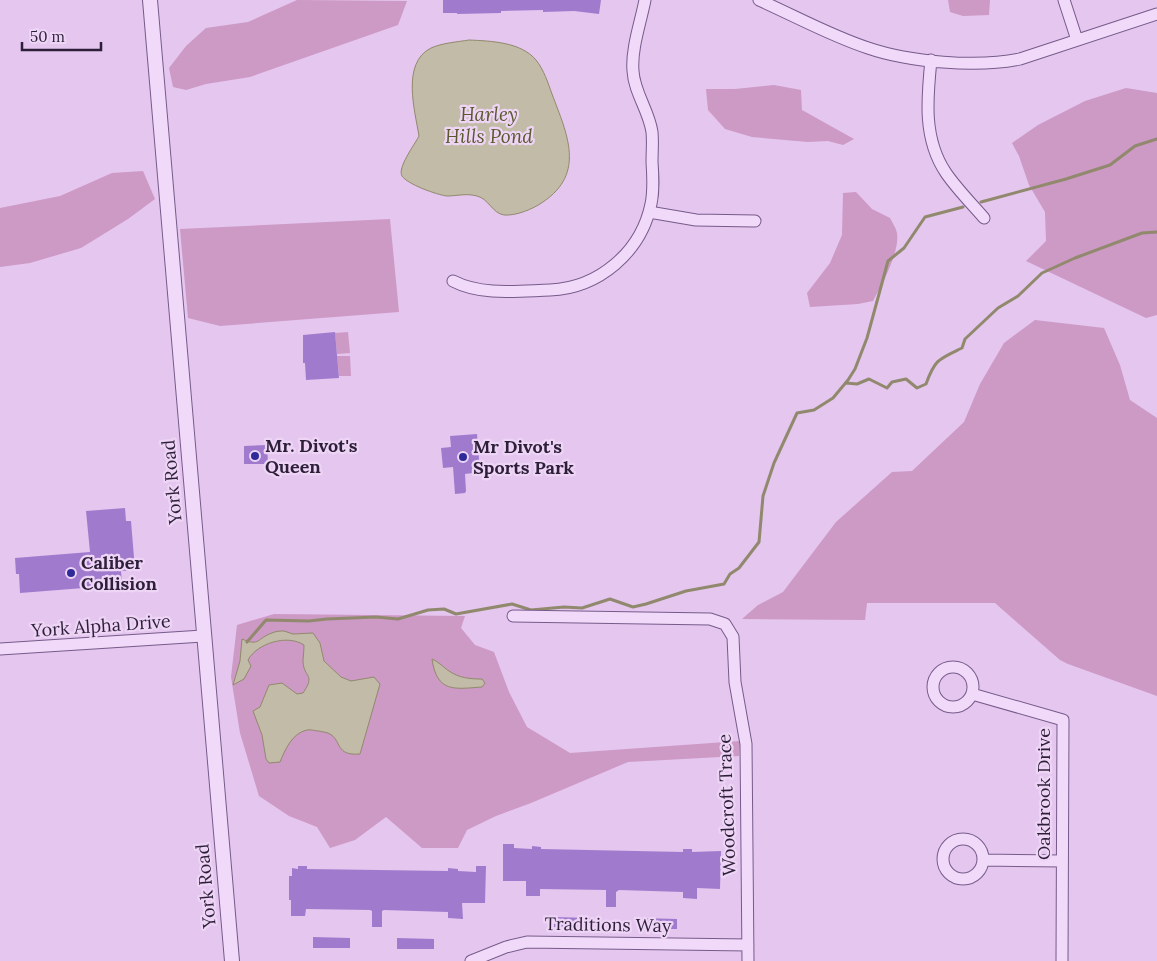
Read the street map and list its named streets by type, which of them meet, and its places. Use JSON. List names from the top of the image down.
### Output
{
  "streets": {
    "street": [
      "York Road",
      "York Alpha Drive",
      "Oakbrook Drive",
      "Woodcroft Trace",
      "Traditions Way"
    ]
  },
  "crossings": [
    ["York Road", "York Alpha Drive"],
    ["Woodcroft Trace", "Traditions Way"]
  ],
  "water": ["Harley Hills Pond"],
  "places": ["Mr. Divot's Queen", "Mr Divot's Sports Park", "Caliber Collision"],
  "scale_bar": "50 m"
}
